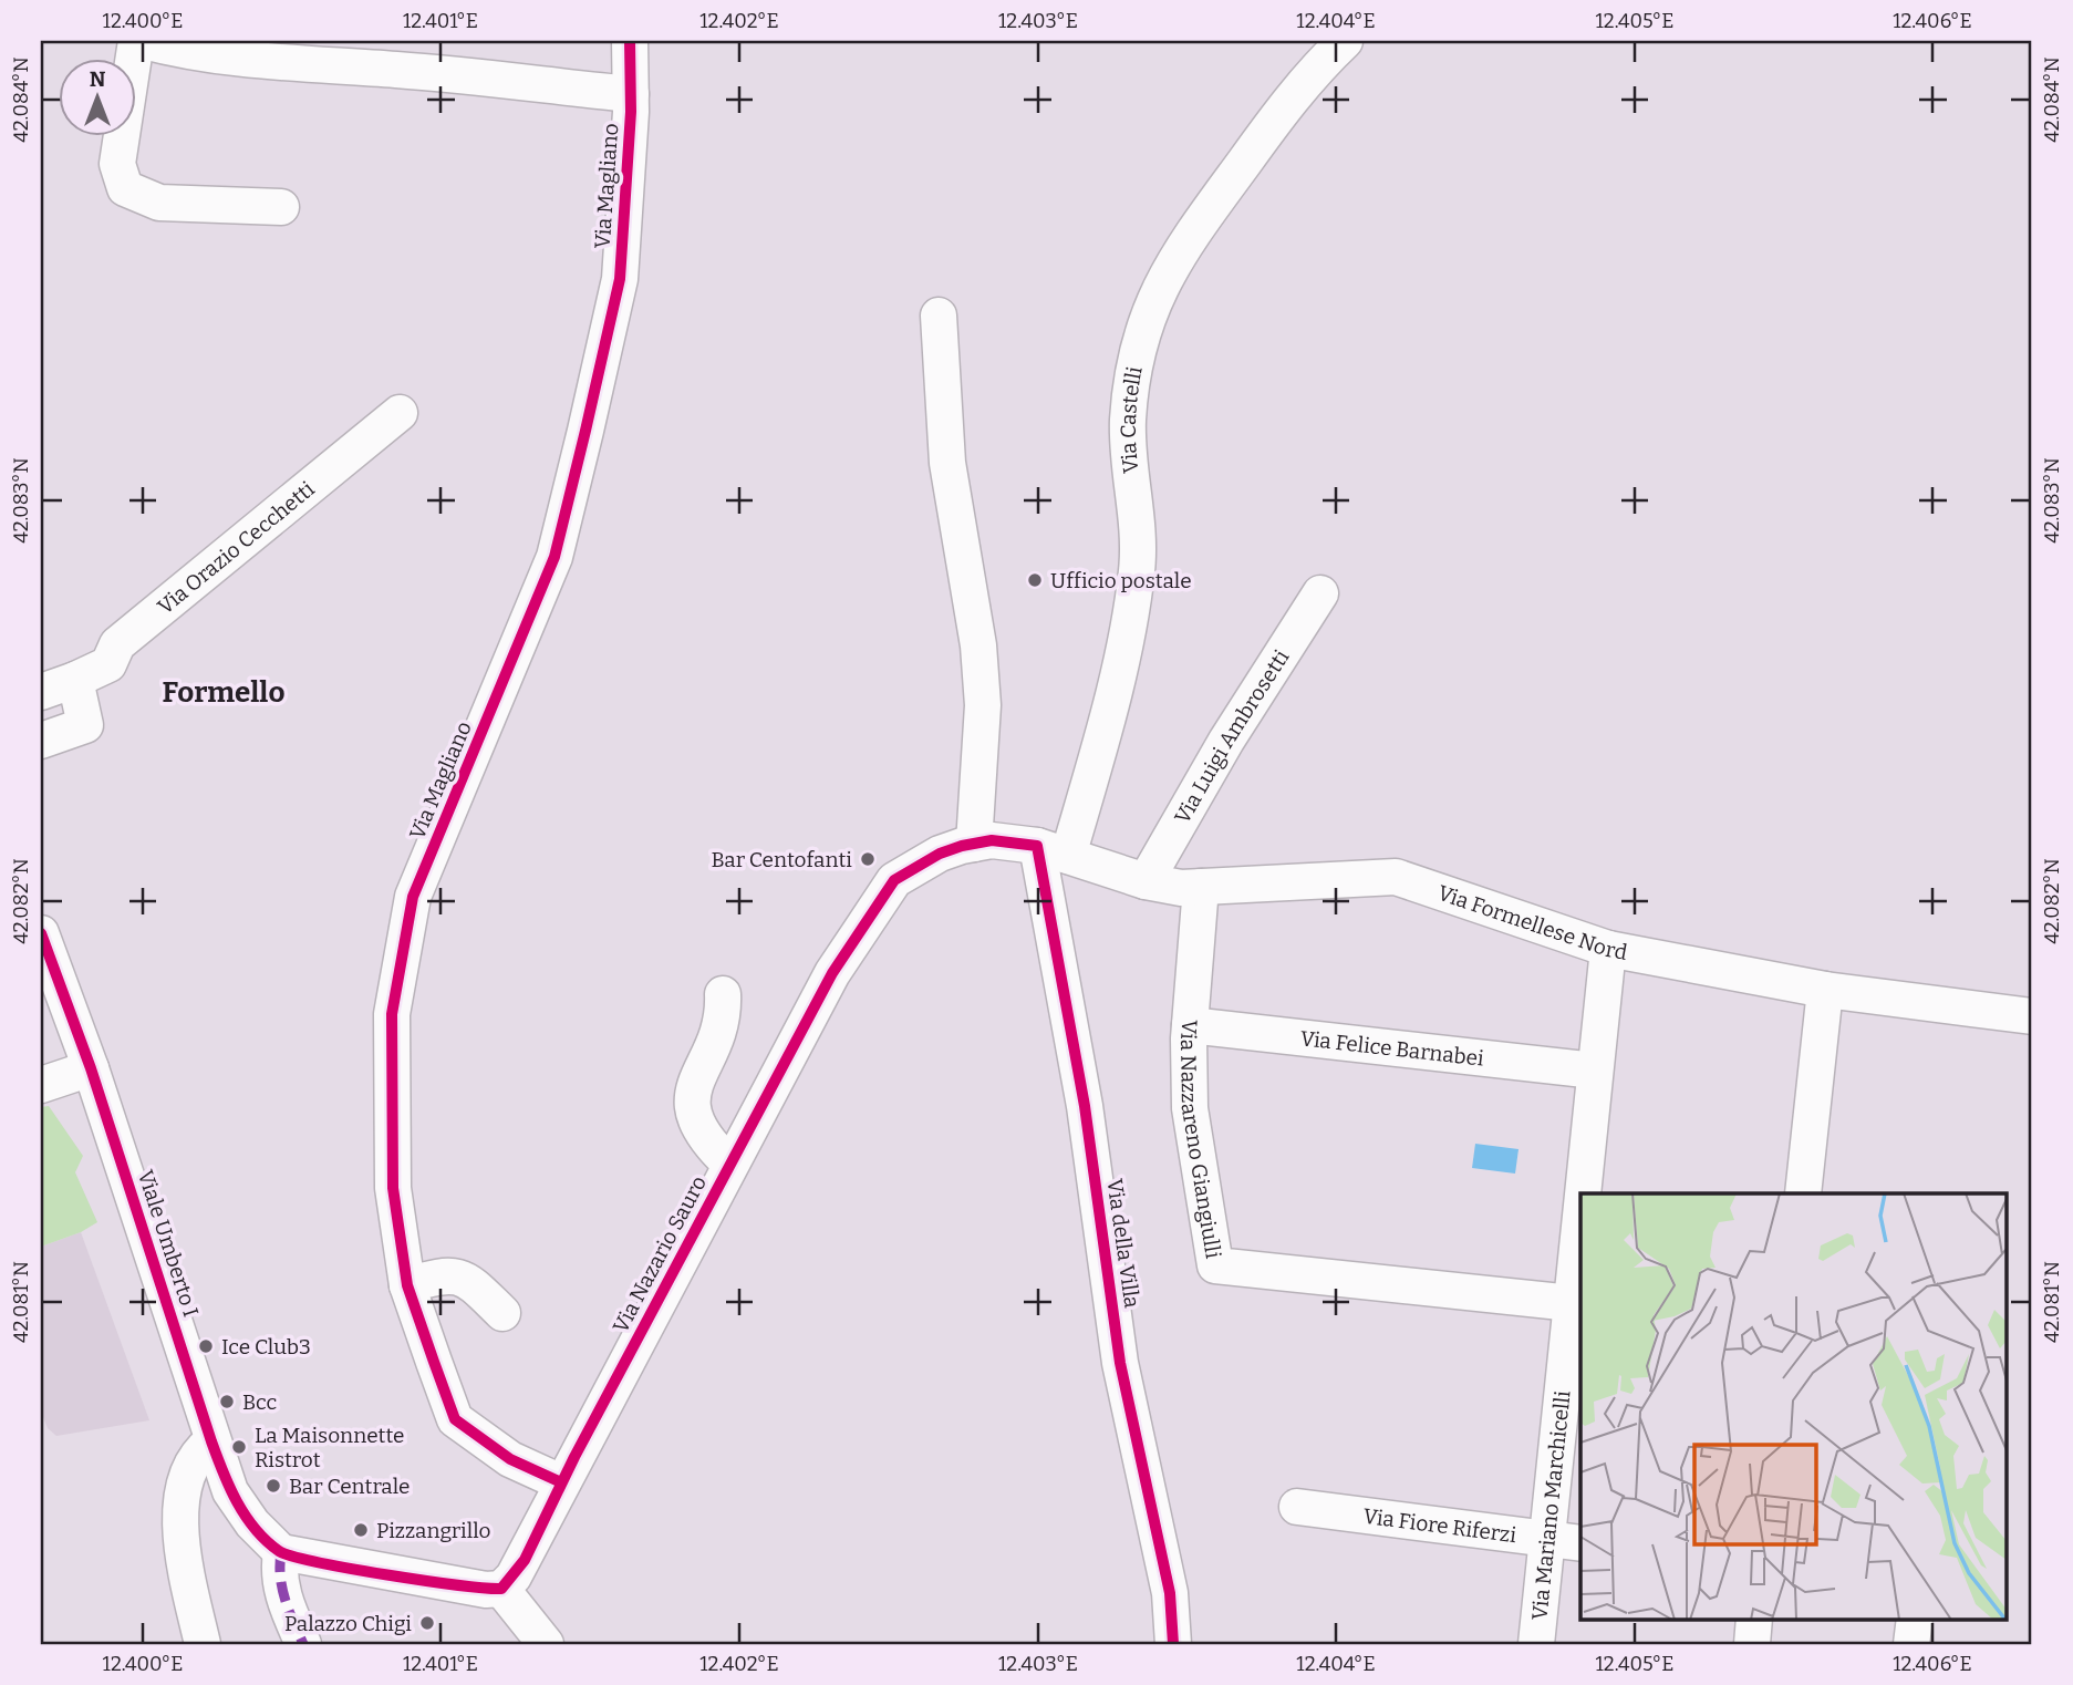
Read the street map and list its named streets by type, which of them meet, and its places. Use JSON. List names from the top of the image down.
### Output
{
  "streets": {
    "street": [
      "Via Magliano",
      "Via Castelli",
      "Via Orazio Cecchetti",
      "Via Luigi Ambrosetti",
      "Via Formellese Nord",
      "Via Felice Barnabei",
      "Via Nazzareno Giangiulli",
      "Viale Umberto I",
      "Via della Villa",
      "Via Nazario Sauro",
      "Via Mariano Marchicelli",
      "Via Fiore Riferzi"
    ]
  },
  "crossings": [
    ["Via Magliano", "Via Nazario Sauro"],
    ["Via Castelli", "Via Formellese Nord"],
    ["Via Castelli", "Via della Villa"],
    ["Via Castelli", "Via Nazario Sauro"],
    ["Via Luigi Ambrosetti", "Via Formellese Nord"],
    ["Via Formellese Nord", "Via Nazzareno Giangiulli"],
    ["Via Formellese Nord", "Via della Villa"],
    ["Via Formellese Nord", "Via Nazario Sauro"],
    ["Via Formellese Nord", "Via Mariano Marchicelli"],
    ["Via Felice Barnabei", "Via Nazzareno Giangiulli"],
    ["Via Felice Barnabei", "Via Mariano Marchicelli"],
    ["Via Nazzareno Giangiulli", "Via Mariano Marchicelli"],
    ["Via della Villa", "Via Nazario Sauro"],
    ["Via Mariano Marchicelli", "Via Fiore Riferzi"]
  ],
  "districts": ["Formello"],
  "places": [
    "Ufficio postale",
    "Bar Centofanti",
    "Ice Club3",
    "Bcc",
    "La Maisonnette Ristrot",
    "Bar Centrale",
    "Pizzangrillo",
    "Palazzo Chigi"
  ],
  "north": "top",
  "coordinates": [
    "12.400°E",
    "12.401°E",
    "12.402°E",
    "12.403°E",
    "12.404°E",
    "12.405°E",
    "12.406°E",
    "42.084°N",
    "42.083°N",
    "42.082°N",
    "42.081°N"
  ]
}
